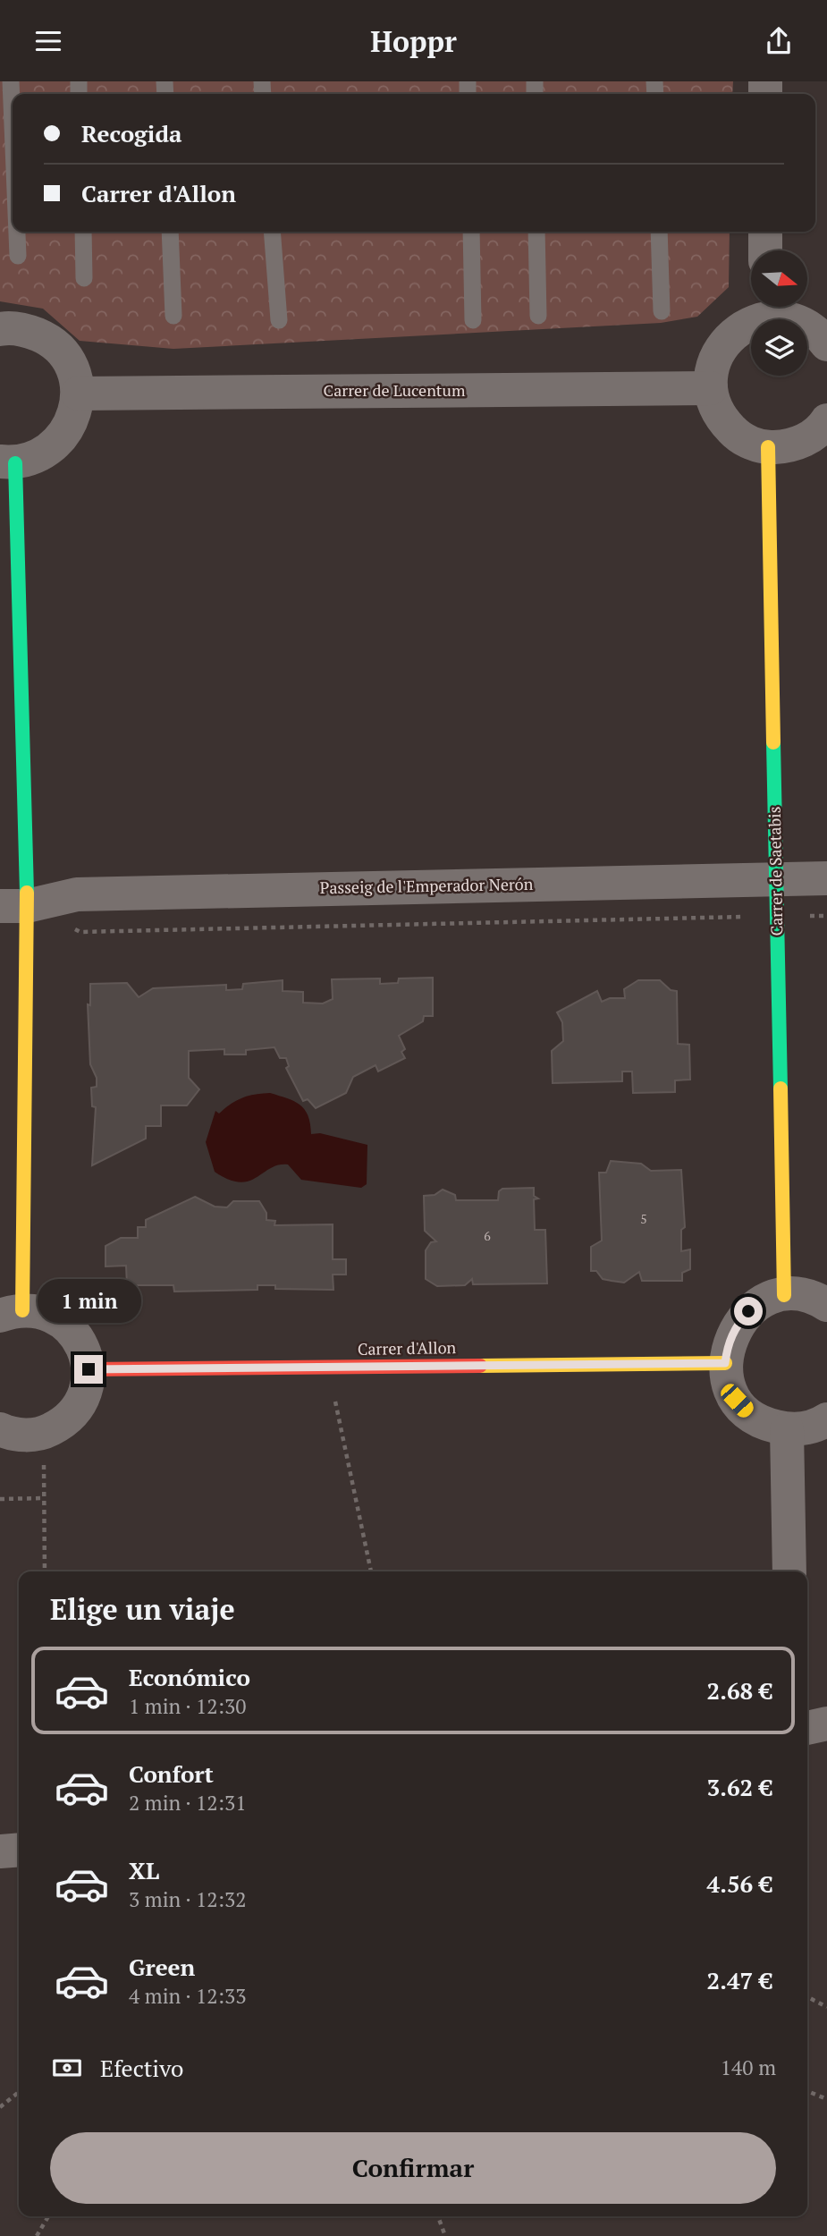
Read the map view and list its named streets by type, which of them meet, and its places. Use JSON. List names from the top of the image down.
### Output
{
  "streets": {
    "street": [
      "Carrer de Lucentum",
      "Carrer de Saetabis",
      "Passeig de l'Emperador Nerón",
      "Carrer d'Allon"
    ]
  },
  "crossings": [
    ["Carrer de Saetabis", "Passeig de l'Emperador Nerón"]
  ],
  "house_numbers": ["5", "6"],
  "north": "right",
  "page": {
    "header": "Hoppr",
    "banner": ["Recogida", "Carrer d'Allon"],
    "bubble": "1 min",
    "heading": "Elige un viaje",
    "list": [
      {
        "name": "Económico",
        "note": "1 min · 12:30",
        "value": "2.68 €"
      },
      {
        "name": "Confort",
        "note": "2 min · 12:31",
        "value": "3.62 €"
      },
      {
        "name": "XL",
        "note": "3 min · 12:32",
        "value": "4.56 €"
      },
      {
        "name": "Green",
        "note": "4 min · 12:33",
        "value": "2.47 €"
      }
    ],
    "pay": ["Efectivo", "140 m"],
    "buttons": "Confirmar"
  }
}
